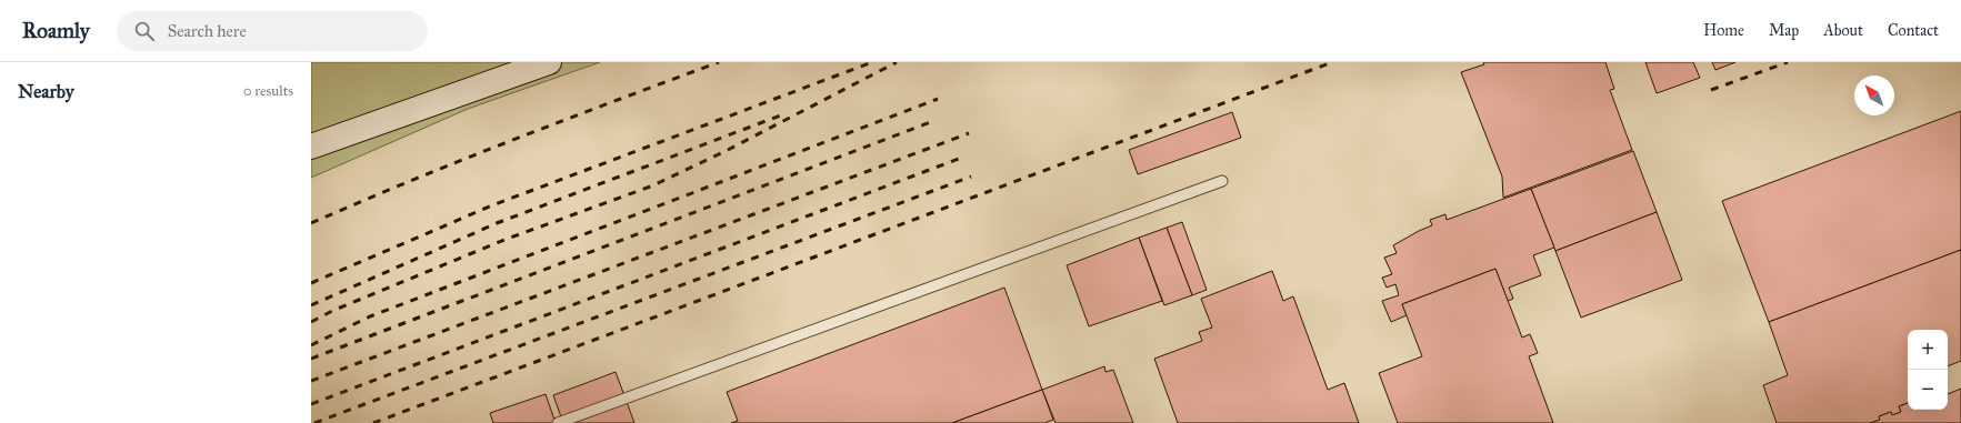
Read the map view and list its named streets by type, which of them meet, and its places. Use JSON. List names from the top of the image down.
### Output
{
  "north": "top left",
  "page": {
    "header": "Roamly",
    "search": "Search here",
    "nav": [
      "Home",
      "Map",
      "About",
      "Contact"
    ],
    "heading": ["Nearby", "0 results"],
    "map_buttons": ["+", "−"]
  }
}
